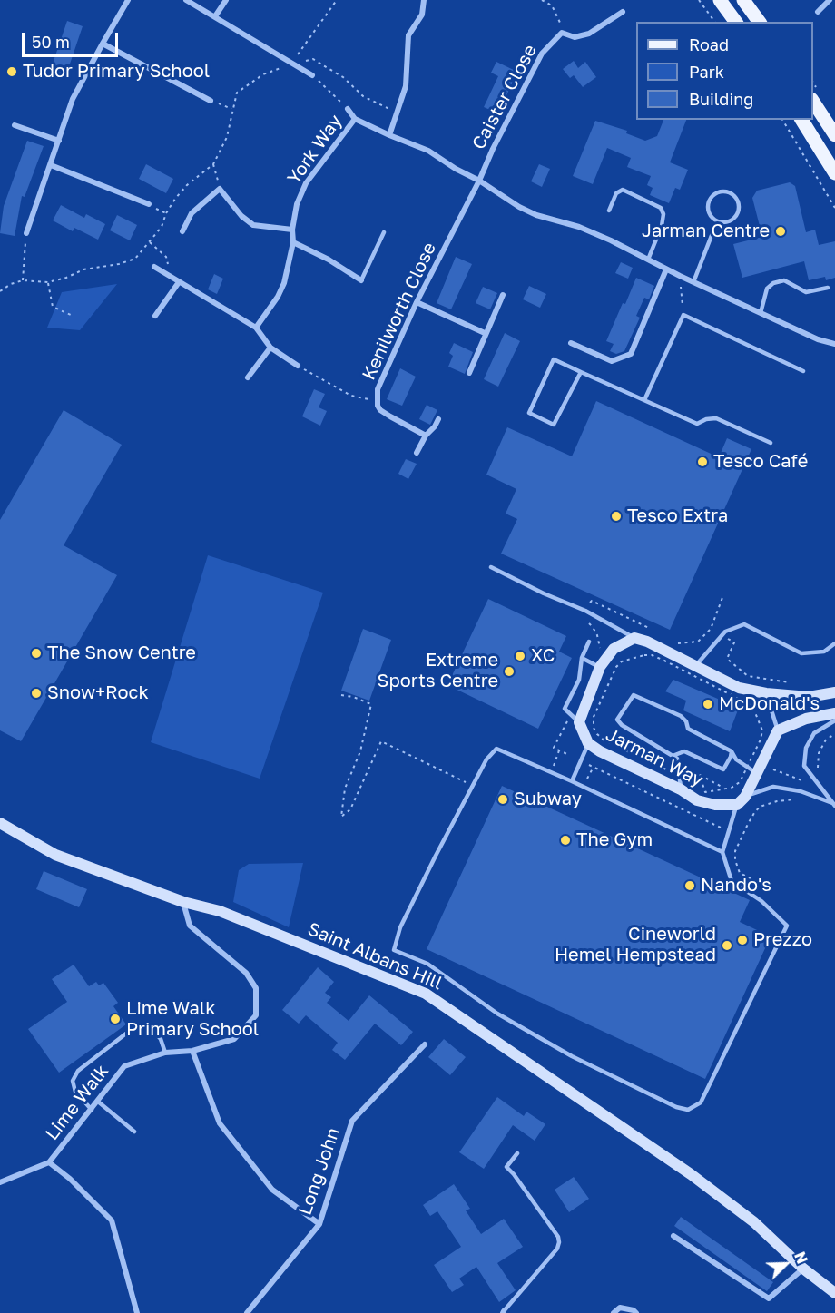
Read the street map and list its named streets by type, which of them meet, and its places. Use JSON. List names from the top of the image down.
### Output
{
  "streets": {
    "street": [
      "Caister Close",
      "York Way",
      "Kenilworth Close",
      "Jarman Way",
      "Saint Albans Hill",
      "Lime Walk",
      "Long John"
    ]
  },
  "crossings": [
    ["Caister Close", "York Way"],
    ["Caister Close", "Kenilworth Close"],
    ["York Way", "Kenilworth Close"],
    ["Saint Albans Hill", "Lime Walk"]
  ],
  "places": [
    "Tudor Primary School",
    "Jarman Centre",
    "Tesco Café",
    "Tesco Extra",
    "The Snow Centre",
    "XC",
    "Extreme Sports Centre",
    "Snow+Rock",
    "McDonald's",
    "Subway",
    "The Gym",
    "Nando's",
    "Prezzo",
    "Cineworld Hemel Hempstead",
    "Lime Walk Primary School"
  ],
  "legend": ["Road", "Park", "Building"],
  "scale_bar": "50 m",
  "north": "top right"
}
